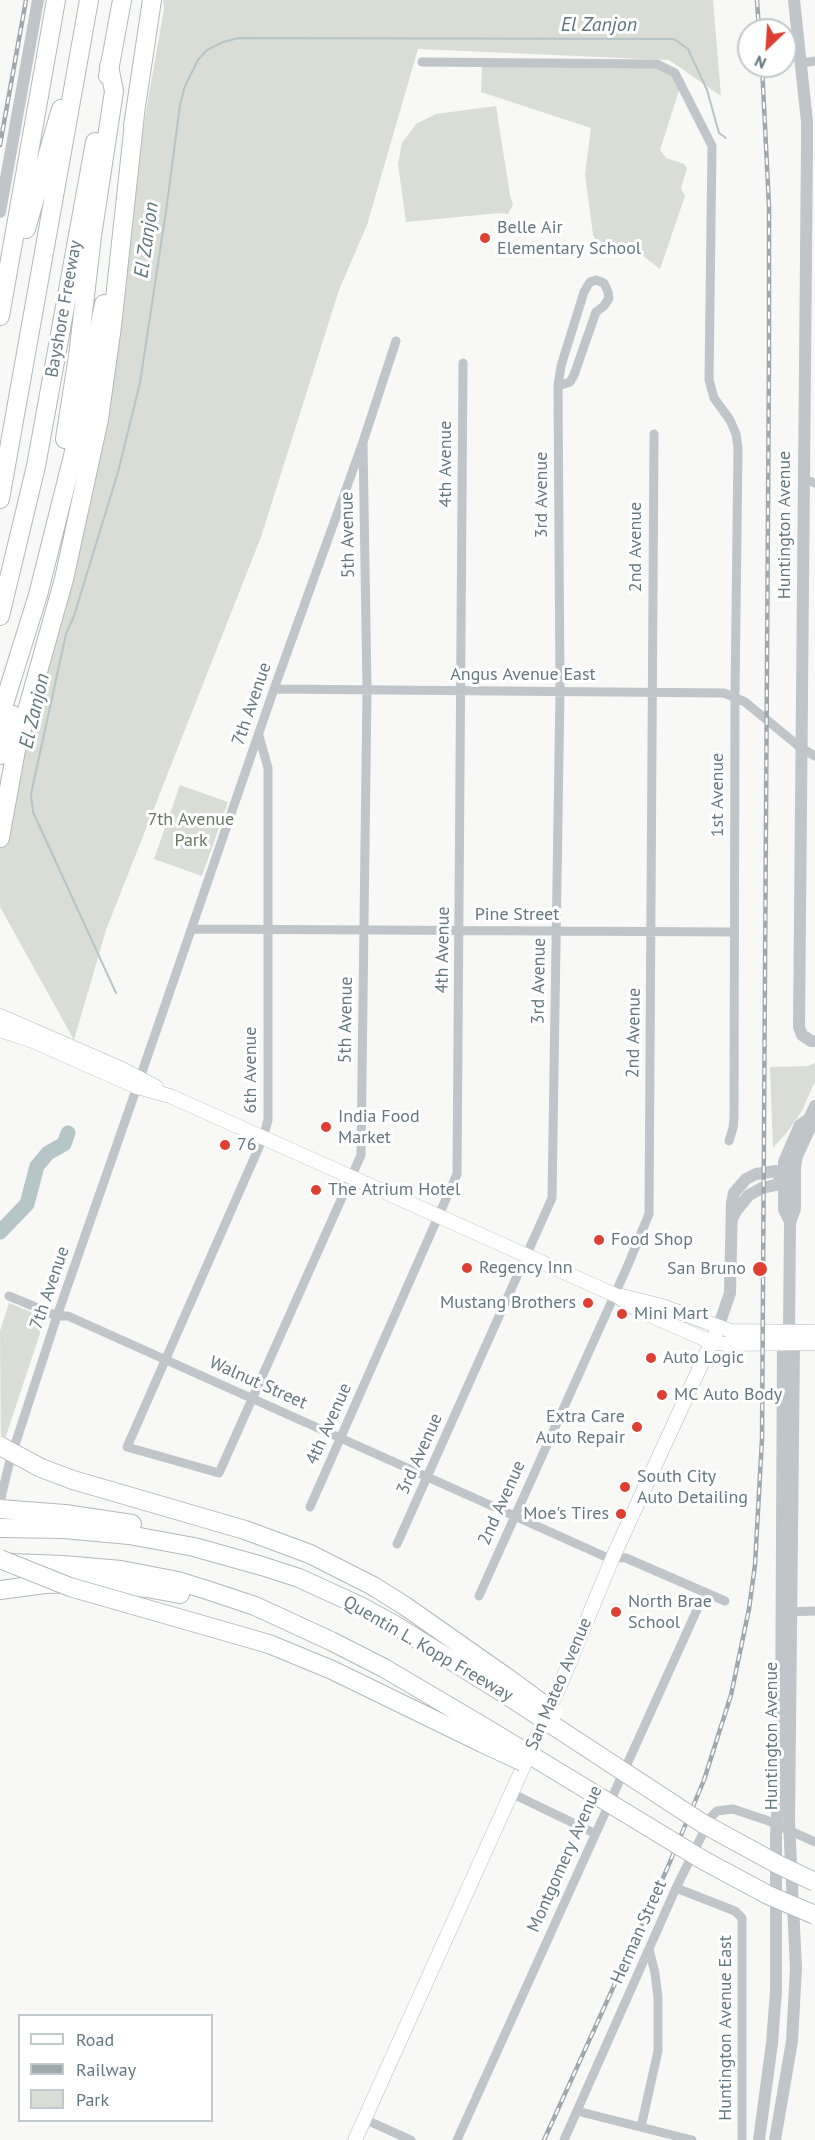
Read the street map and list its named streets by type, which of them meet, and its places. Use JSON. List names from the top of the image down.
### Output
{
  "streets": {
    "highway": ["Bayshore Freeway", "Quentin L. Kopp Freeway"],
    "main road": ["San Mateo Avenue"],
    "street": [
      "4th Avenue",
      "3rd Avenue",
      "Huntington Avenue",
      "5th Avenue",
      "2nd Avenue",
      "Angus Avenue East",
      "7th Avenue",
      "1st Avenue",
      "Pine Street",
      "6th Avenue",
      "Walnut Street",
      "Montgomery Avenue",
      "Herman Street",
      "Huntington Avenue East"
    ]
  },
  "crossings": [
    ["4th Avenue", "Angus Avenue East"],
    ["4th Avenue", "Pine Street"],
    ["4th Avenue", "Walnut Street"],
    ["3rd Avenue", "Angus Avenue East"],
    ["3rd Avenue", "Pine Street"],
    ["3rd Avenue", "Walnut Street"],
    ["Huntington Avenue", "Angus Avenue East"],
    ["Huntington Avenue", "San Mateo Avenue"],
    ["Huntington Avenue", "Herman Street"],
    ["5th Avenue", "Angus Avenue East"],
    ["5th Avenue", "7th Avenue"],
    ["5th Avenue", "Pine Street"],
    ["5th Avenue", "6th Avenue"],
    ["5th Avenue", "Walnut Street"],
    ["2nd Avenue", "Angus Avenue East"],
    ["2nd Avenue", "Pine Street"],
    ["2nd Avenue", "Walnut Street"],
    ["Angus Avenue East", "7th Avenue"],
    ["Angus Avenue East", "1st Avenue"],
    ["7th Avenue", "Pine Street"],
    ["7th Avenue", "6th Avenue"],
    ["7th Avenue", "Walnut Street"],
    ["1st Avenue", "Pine Street"],
    ["Pine Street", "6th Avenue"],
    ["6th Avenue", "Walnut Street"],
    ["Walnut Street", "San Mateo Avenue"],
    ["Walnut Street", "Montgomery Avenue"],
    ["Herman Street", "Huntington Avenue East"]
  ],
  "water": ["El Zanjon"],
  "parks": ["7th Avenue Park"],
  "places": [
    "Belle Air Elementary School",
    "India Food Market",
    "76",
    "The Atrium Hotel",
    "Food Shop",
    "Regency Inn",
    "San Bruno",
    "Mustang Brothers",
    "Mini Mart",
    "Auto Logic",
    "MC Auto Body",
    "Extra Care Auto Repair",
    "South City Auto Detailing",
    "Moe's Tires",
    "North Brae School"
  ],
  "legend": ["Road", "Railway", "Park"],
  "north": "bottom left"
}
